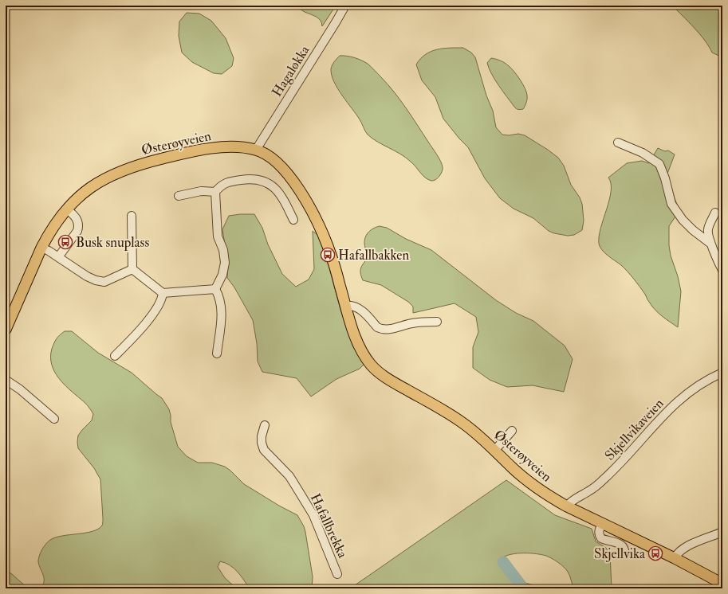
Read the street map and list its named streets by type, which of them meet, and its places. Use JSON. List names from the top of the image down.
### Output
{
  "streets": {
    "main road": ["Østerøyveien"],
    "street": ["Hagaløkka", "Skjellvikaveien", "Hafallbrekka"]
  },
  "crossings": [
    ["Hagaløkka", "Østerøyveien"],
    ["Østerøyveien", "Skjellvikaveien"]
  ],
  "places": {
    "bus stop": ["Busk snuplass", "Hafallbakken", "Skjellvika"]
  }
}
